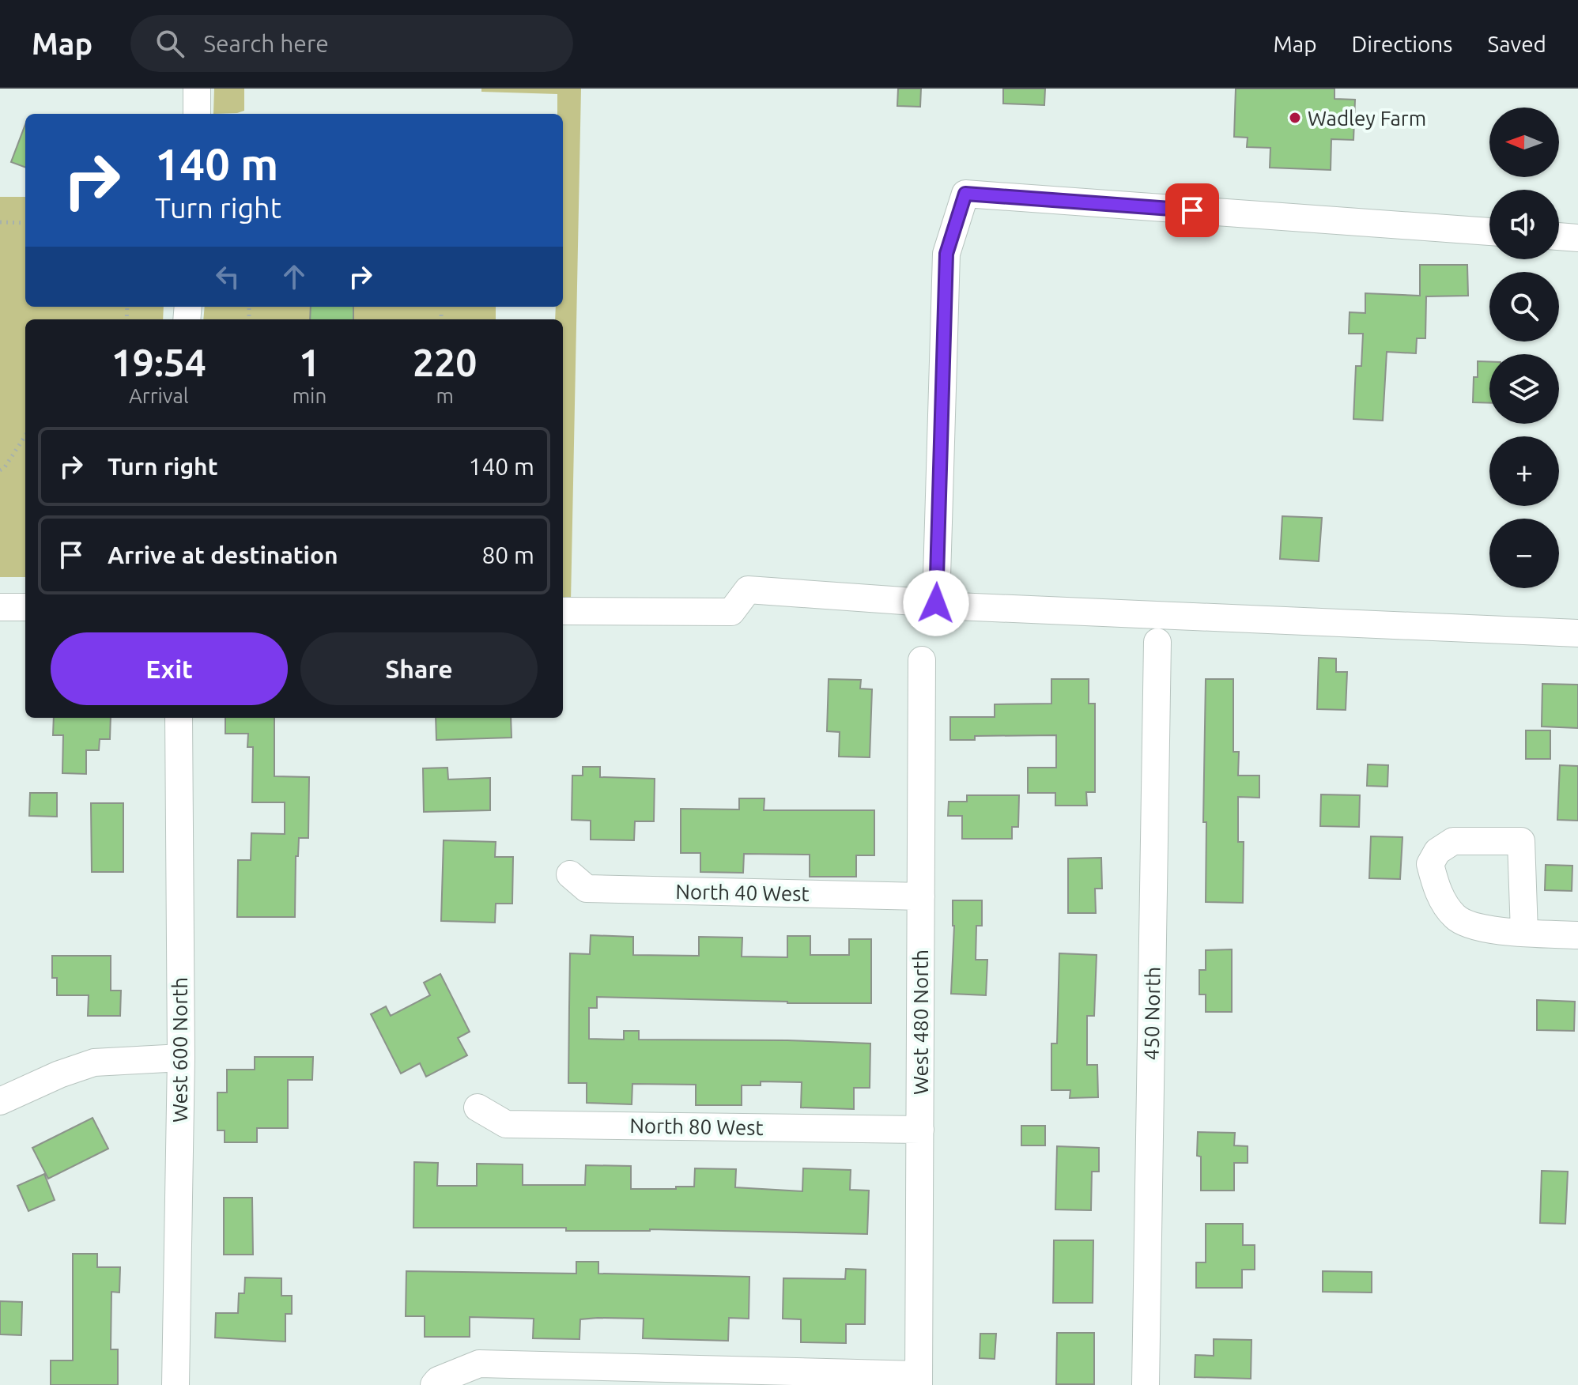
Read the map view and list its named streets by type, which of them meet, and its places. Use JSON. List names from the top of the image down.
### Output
{
  "streets": {
    "street": [
      "North 40 West",
      "450 North",
      "West 480 North",
      "West 600 North",
      "North 80 West"
    ]
  },
  "crossings": [
    ["North 40 West", "West 480 North"],
    ["West 480 North", "North 80 West"]
  ],
  "places": ["Wadley Farm"],
  "north": "left",
  "page": {
    "header": "Map",
    "search": "Search here",
    "nav": ["Map", "Directions", "Saved"],
    "map_buttons": ["+", "−"],
    "turn": ["140 m", "Turn right"],
    "eta": [
      "19:54",
      "Arrival",
      "1",
      "min",
      "220",
      "m"
    ],
    "list": [
      {
        "name": "Turn right",
        "value": "140 m"
      },
      {
        "name": "Arrive at destination",
        "value": "80 m"
      }
    ],
    "buttons": ["Exit", "Share"]
  }
}
